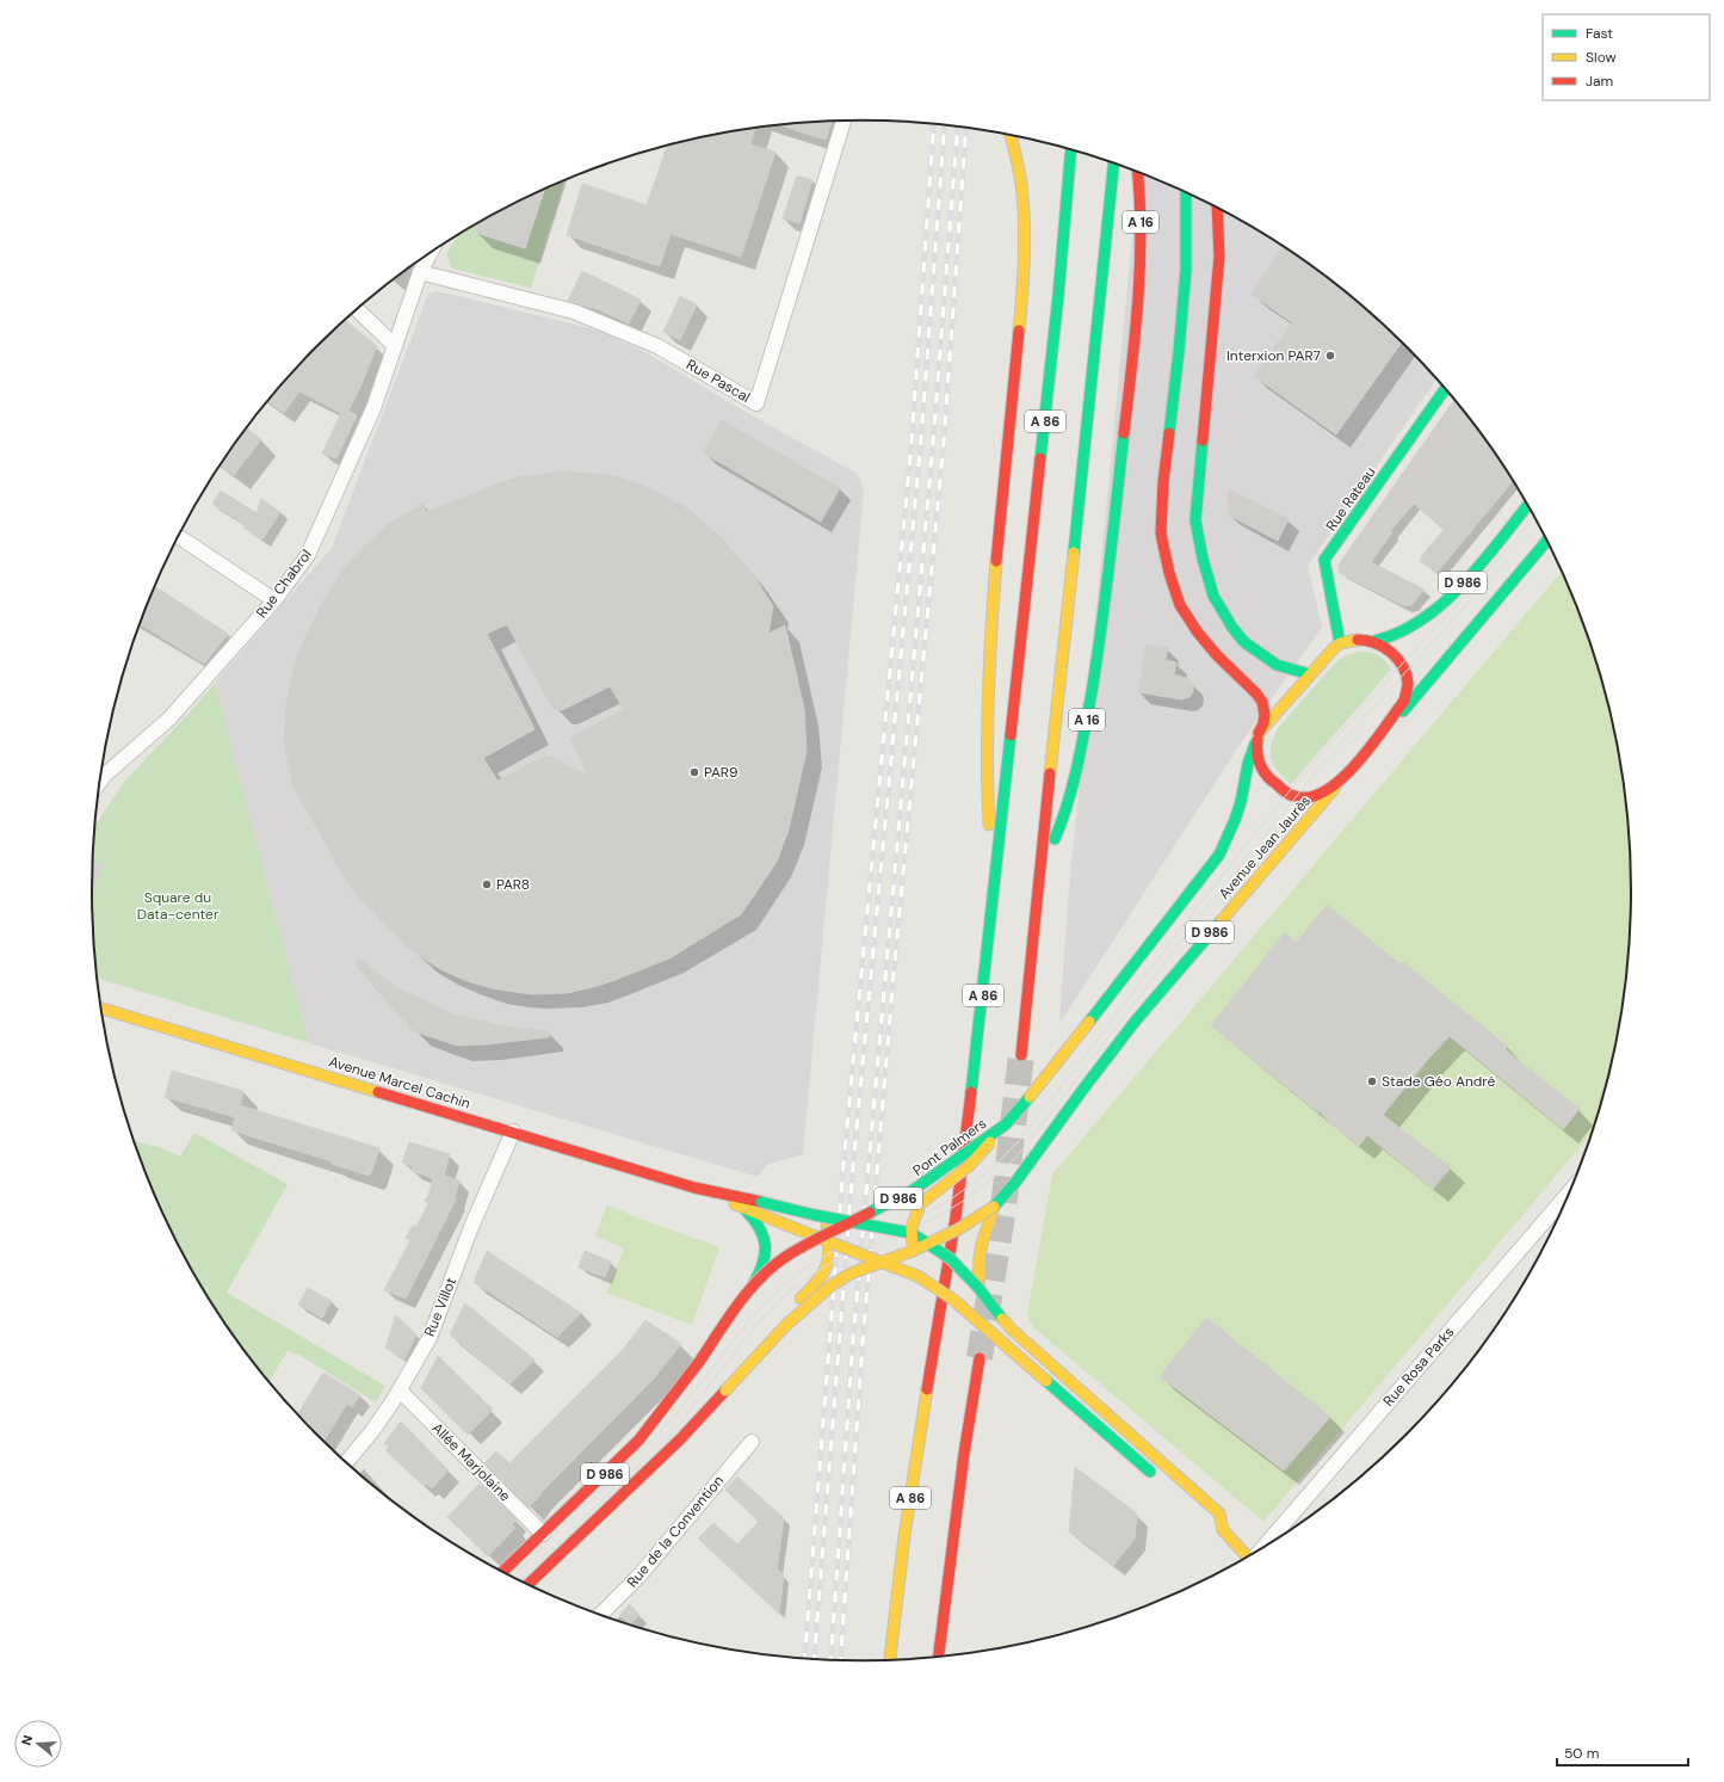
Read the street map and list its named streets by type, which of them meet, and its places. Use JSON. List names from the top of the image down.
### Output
{
  "streets": {
    "main road": [
      "A 16",
      "A 86",
      "Rue Rateau",
      "D 986",
      "Avenue Jean Jaurès",
      "Avenue Marcel Cachin",
      "Pont Palmers"
    ],
    "street": [
      "Rue Pascal",
      "Rue Chabrol",
      "Rue Villot",
      "Rue Rosa Parks",
      "Allée Marjolaine",
      "Rue de la Convention"
    ]
  },
  "crossings": [
    ["A 16", "A 86"],
    ["Rue Pascal", "Rue Chabrol"],
    ["D 986", "Avenue Jean Jaurès"],
    ["D 986", "Pont Palmers"],
    ["D 986", "Allée Marjolaine"],
    ["Avenue Jean Jaurès", "Pont Palmers"],
    ["Avenue Marcel Cachin", "Rue Villot"],
    ["Pont Palmers", "Allée Marjolaine"],
    ["Rue Villot", "Allée Marjolaine"]
  ],
  "parks": ["Square du Data-center"],
  "places": [
    "Interxion PAR7",
    "PAR9",
    "PAR8",
    "Stade Géo André"
  ],
  "legend": ["Fast", "Slow", "Jam"],
  "scale_bar": "50 m",
  "north": "left"
}
